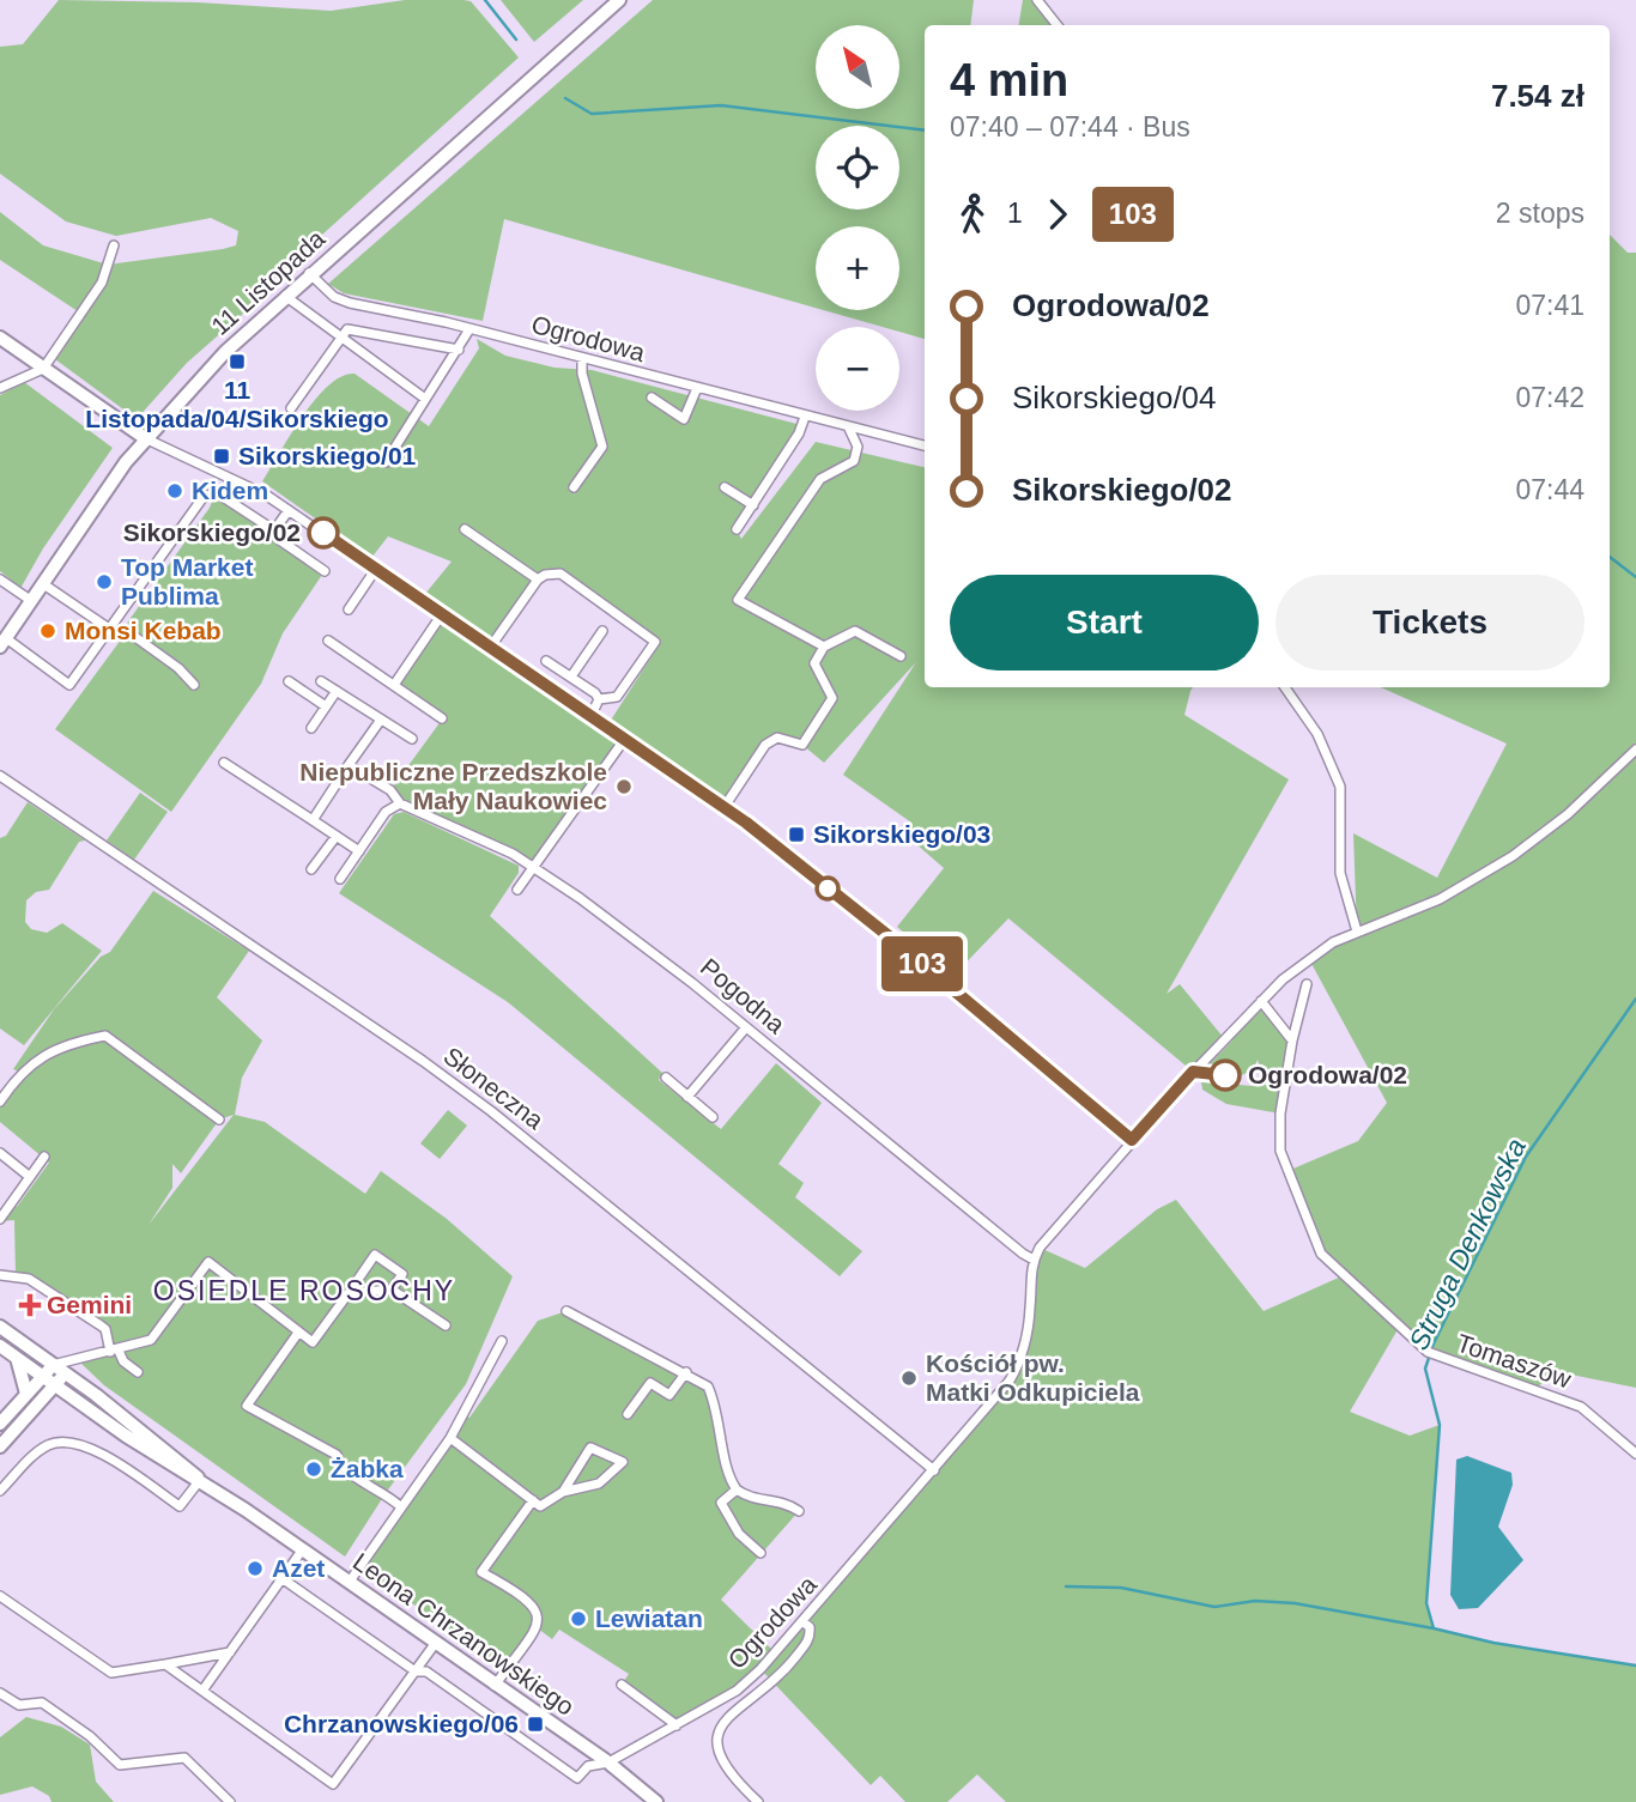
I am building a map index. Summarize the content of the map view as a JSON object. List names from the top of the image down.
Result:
{
  "streets": {
    "street": [
      "11 Listopada",
      "Ogrodowa",
      "Pogodna",
      "Słoneczna",
      "Tomaszów",
      "Leona Chrzanowskiego"
    ]
  },
  "crossings": [
    ["11 Listopada", "Ogrodowa"],
    ["Ogrodowa", "Pogodna"],
    ["Ogrodowa", "Słoneczna"],
    ["Ogrodowa", "Leona Chrzanowskiego"]
  ],
  "districts": ["OSIEDLE ROSOCHY"],
  "water": ["Struga Denkowska"],
  "places": {
    "transit": [
      "11 Listopada/04/Sikorskiego",
      "Sikorskiego/01",
      "Sikorskiego/03",
      "Chrzanowskiego/06"
    ],
    "other": [
      "Kidem",
      "Sikorskiego/02",
      "Top Market Publima",
      "Monsi Kebab",
      "Niepubliczne Przedszkole Mały Naukowiec",
      "Ogrodowa/02",
      "Kościół pw. Matki Odkupiciela",
      "Żabka",
      "Azet",
      "Lewiatan"
    ],
    "health": ["Gemini"]
  },
  "lines": ["bus line 103"],
  "north": "top left",
  "page": {
    "on_map": "103",
    "map_buttons": ["+", "−"],
    "heading": ["4 min", "07:40 – 07:44 · Bus", "7.54 zł"],
    "legs": ["1", "103", "2 stops"],
    "list": [
      {
        "name": "Ogrodowa/02",
        "value": "07:41"
      },
      {
        "name": "Sikorskiego/04",
        "value": "07:42"
      },
      {
        "name": "Sikorskiego/02",
        "value": "07:44"
      }
    ],
    "buttons": ["Start", "Tickets"]
  }
}
